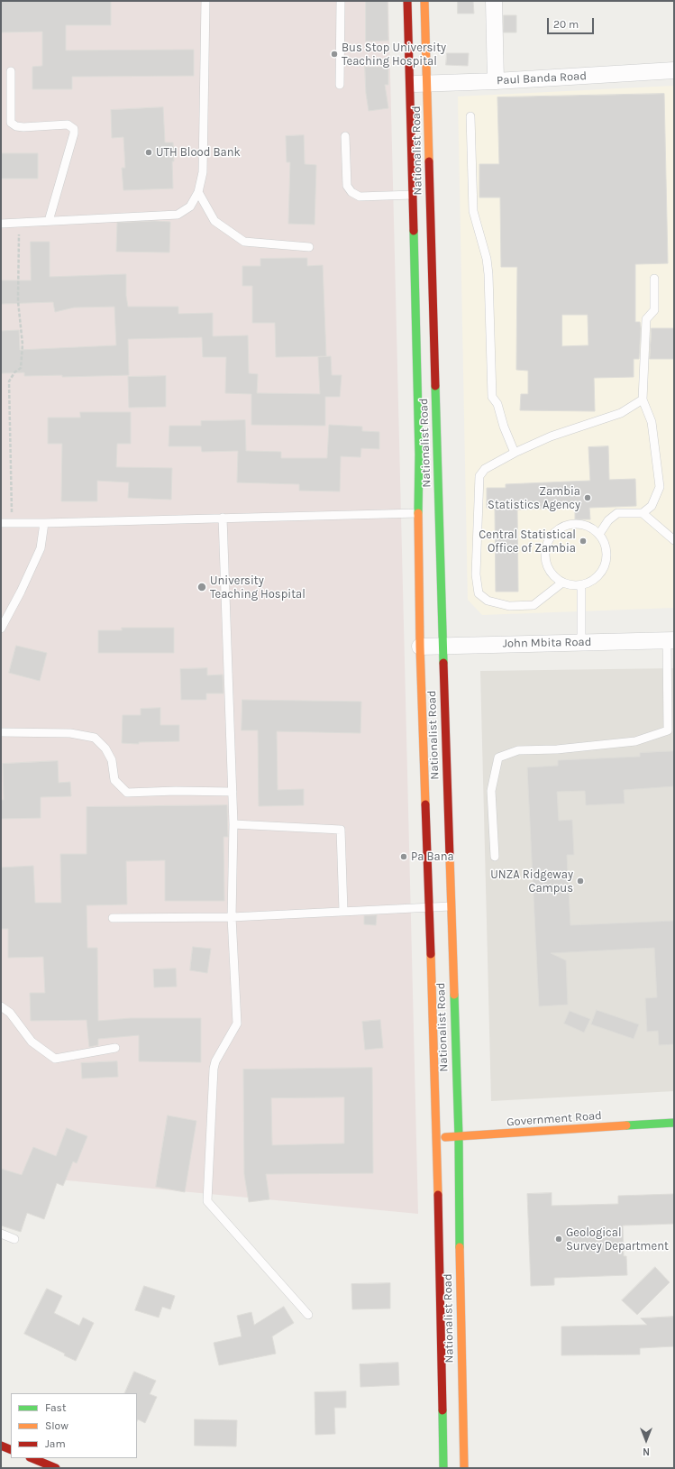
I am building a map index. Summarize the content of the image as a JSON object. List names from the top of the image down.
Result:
{
  "streets": {
    "main road": ["Nationalist Road", "Government Road"],
    "street": ["Paul Banda Road", "John Mbita Road"]
  },
  "crossings": [
    ["Paul Banda Road", "Nationalist Road"],
    ["Nationalist Road", "John Mbita Road"],
    ["Nationalist Road", "Government Road"]
  ],
  "places": [
    "Bus Stop University Teaching Hospital",
    "UTH Blood Bank",
    "Zambia Statistics Agency",
    "Central Statistical Office of Zambia",
    "University Teaching Hospital",
    "Pa Bana",
    "UNZA Ridgeway Campus",
    "Geological Survey Department"
  ],
  "legend": ["Fast", "Slow", "Jam"],
  "scale_bar": "20 m",
  "north": "bottom"
}
